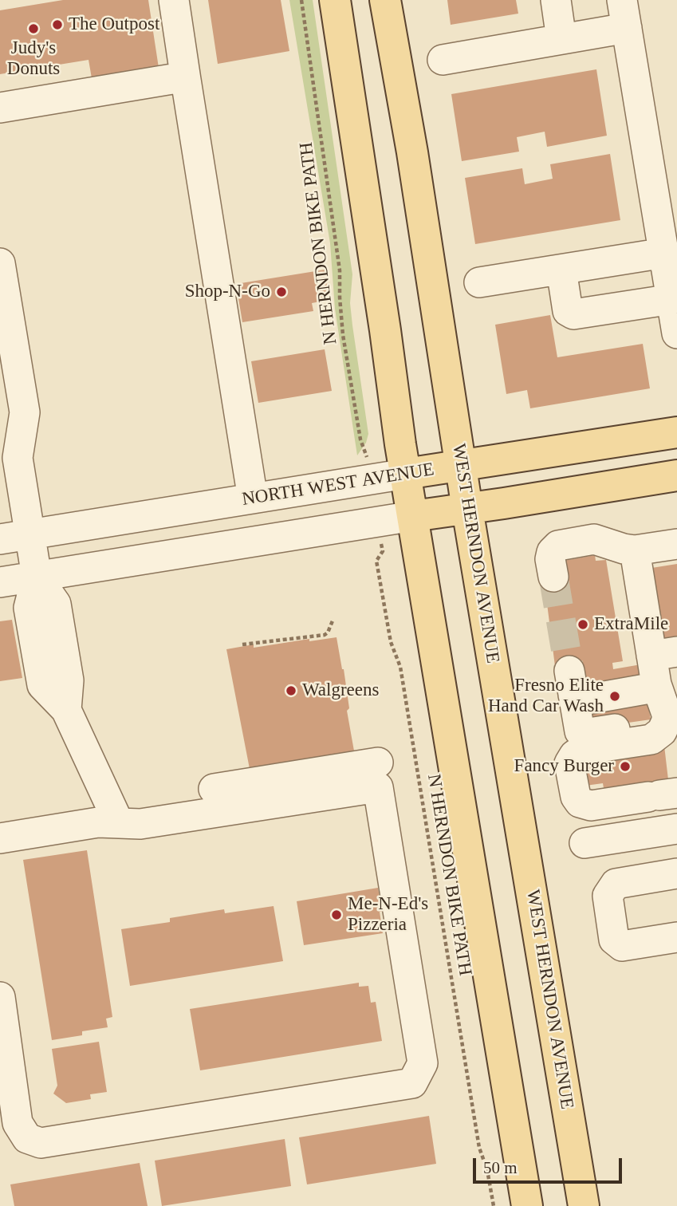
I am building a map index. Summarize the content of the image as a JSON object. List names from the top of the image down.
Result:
{
  "streets": {
    "main road": ["NORTH WEST AVENUE", "WEST HERNDON AVENUE"],
    "path": ["N HERNDON BIKE PATH"]
  },
  "crossings": [
    ["NORTH WEST AVENUE", "WEST HERNDON AVENUE"]
  ],
  "places": [
    "The Outpost",
    "Judy's Donuts",
    "Shop-N-Go",
    "ExtraMile",
    "Walgreens",
    "Fresno Elite Hand Car Wash",
    "Fancy Burger",
    "Me-N-Ed's Pizzeria"
  ],
  "scale_bar": "50 m"
}
